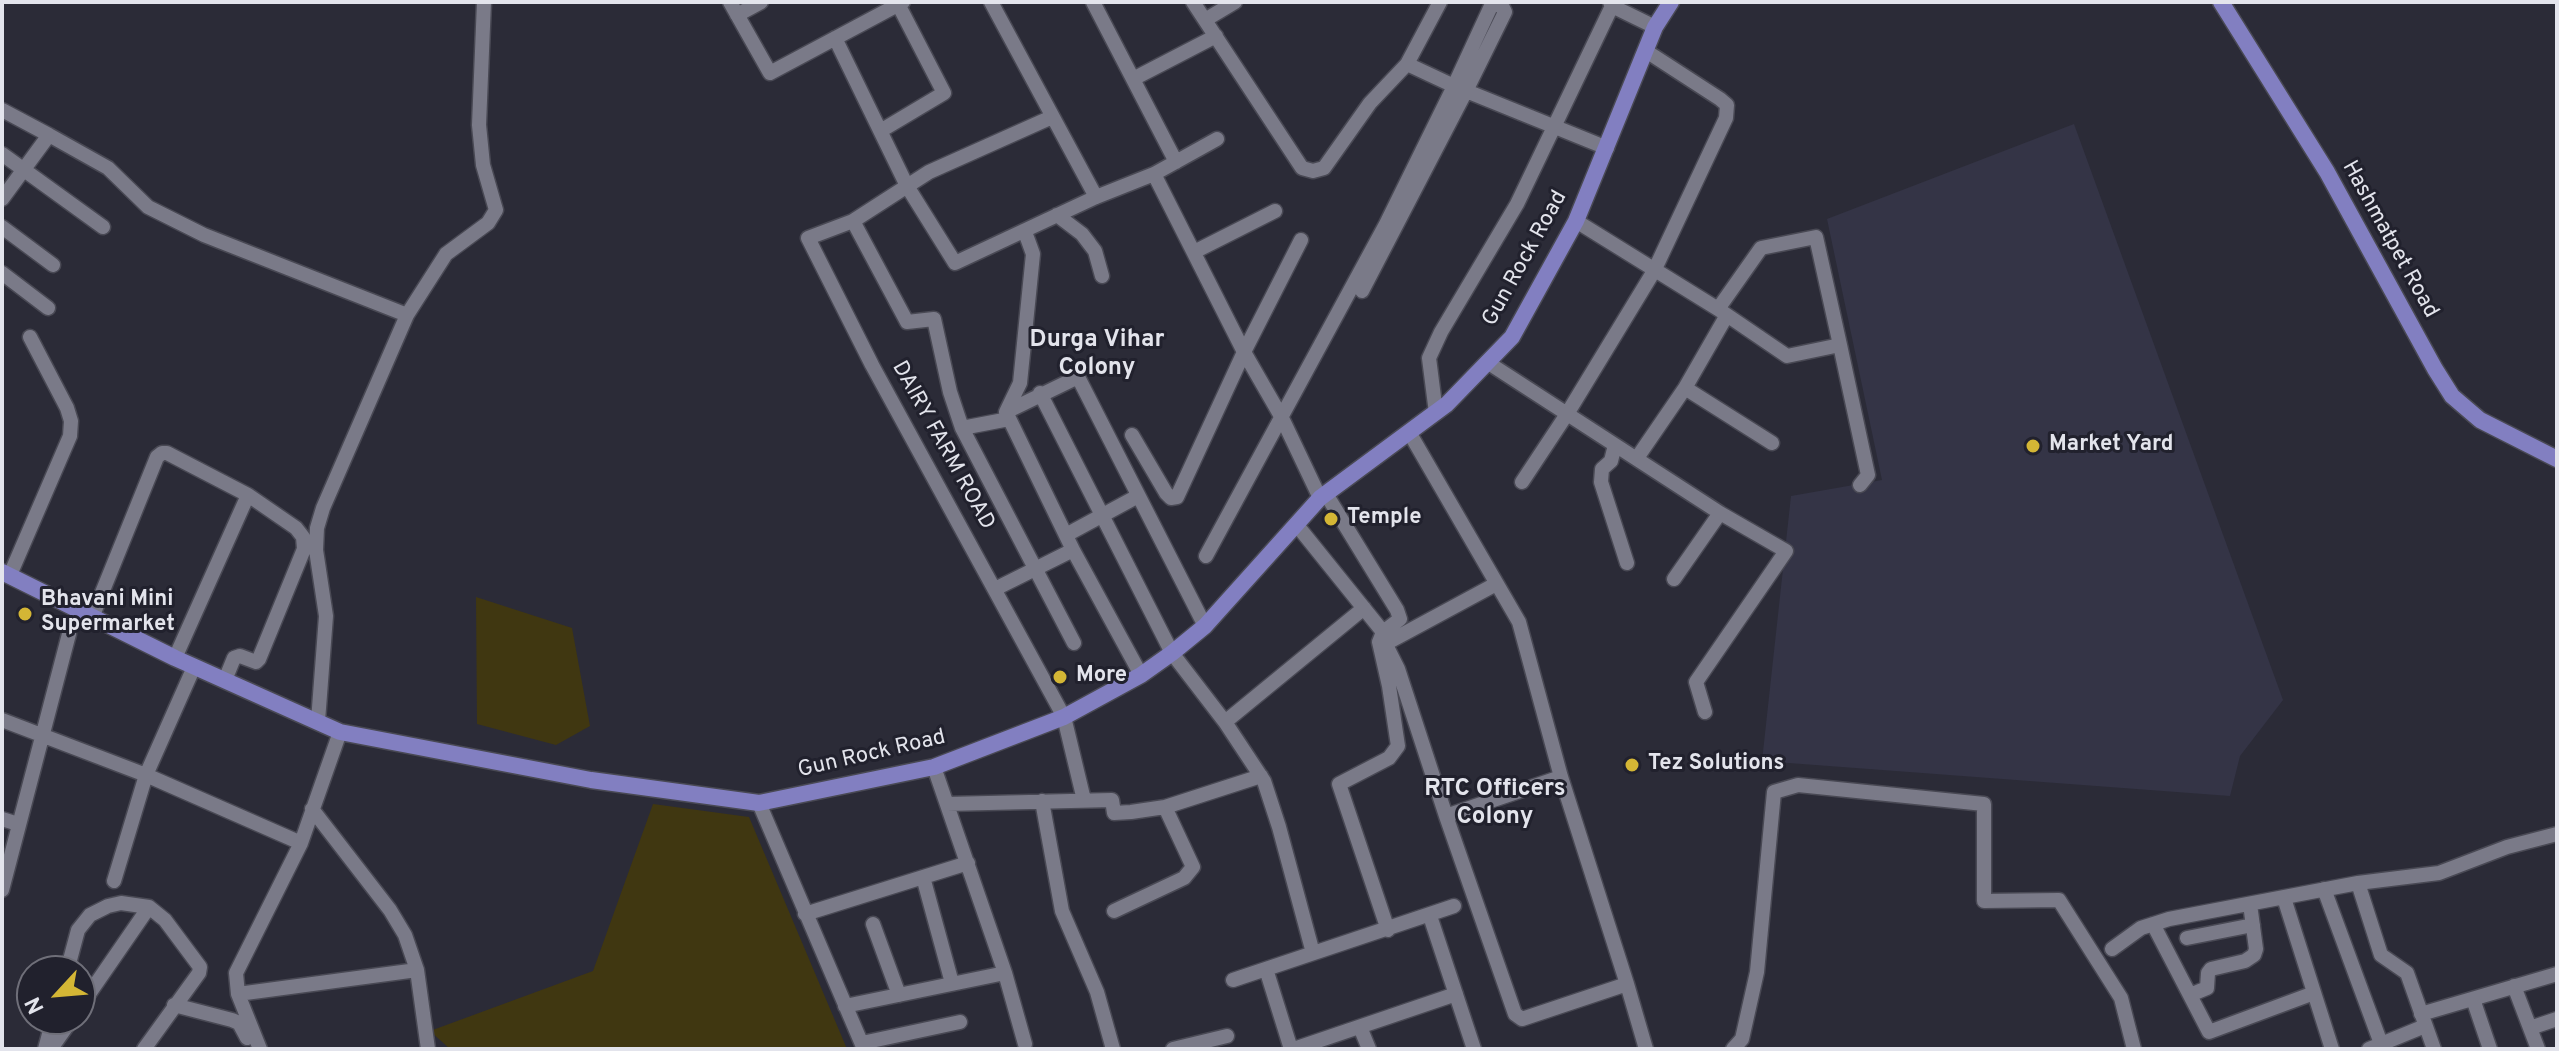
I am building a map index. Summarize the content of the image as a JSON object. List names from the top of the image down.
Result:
{
  "streets": {
    "main road": ["Hashmatpet Road", "Gun Rock Road"],
    "street": ["DAIRY FARM ROAD"]
  },
  "crossings": [
    ["Gun Rock Road", "DAIRY FARM ROAD"]
  ],
  "districts": ["Durga Vihar Colony", "RTC Officers Colony"],
  "places": [
    "Market Yard",
    "Temple",
    "Bhavani Mini Supermarket",
    "More",
    "Tez Solutions"
  ],
  "north": "bottom left"
}
